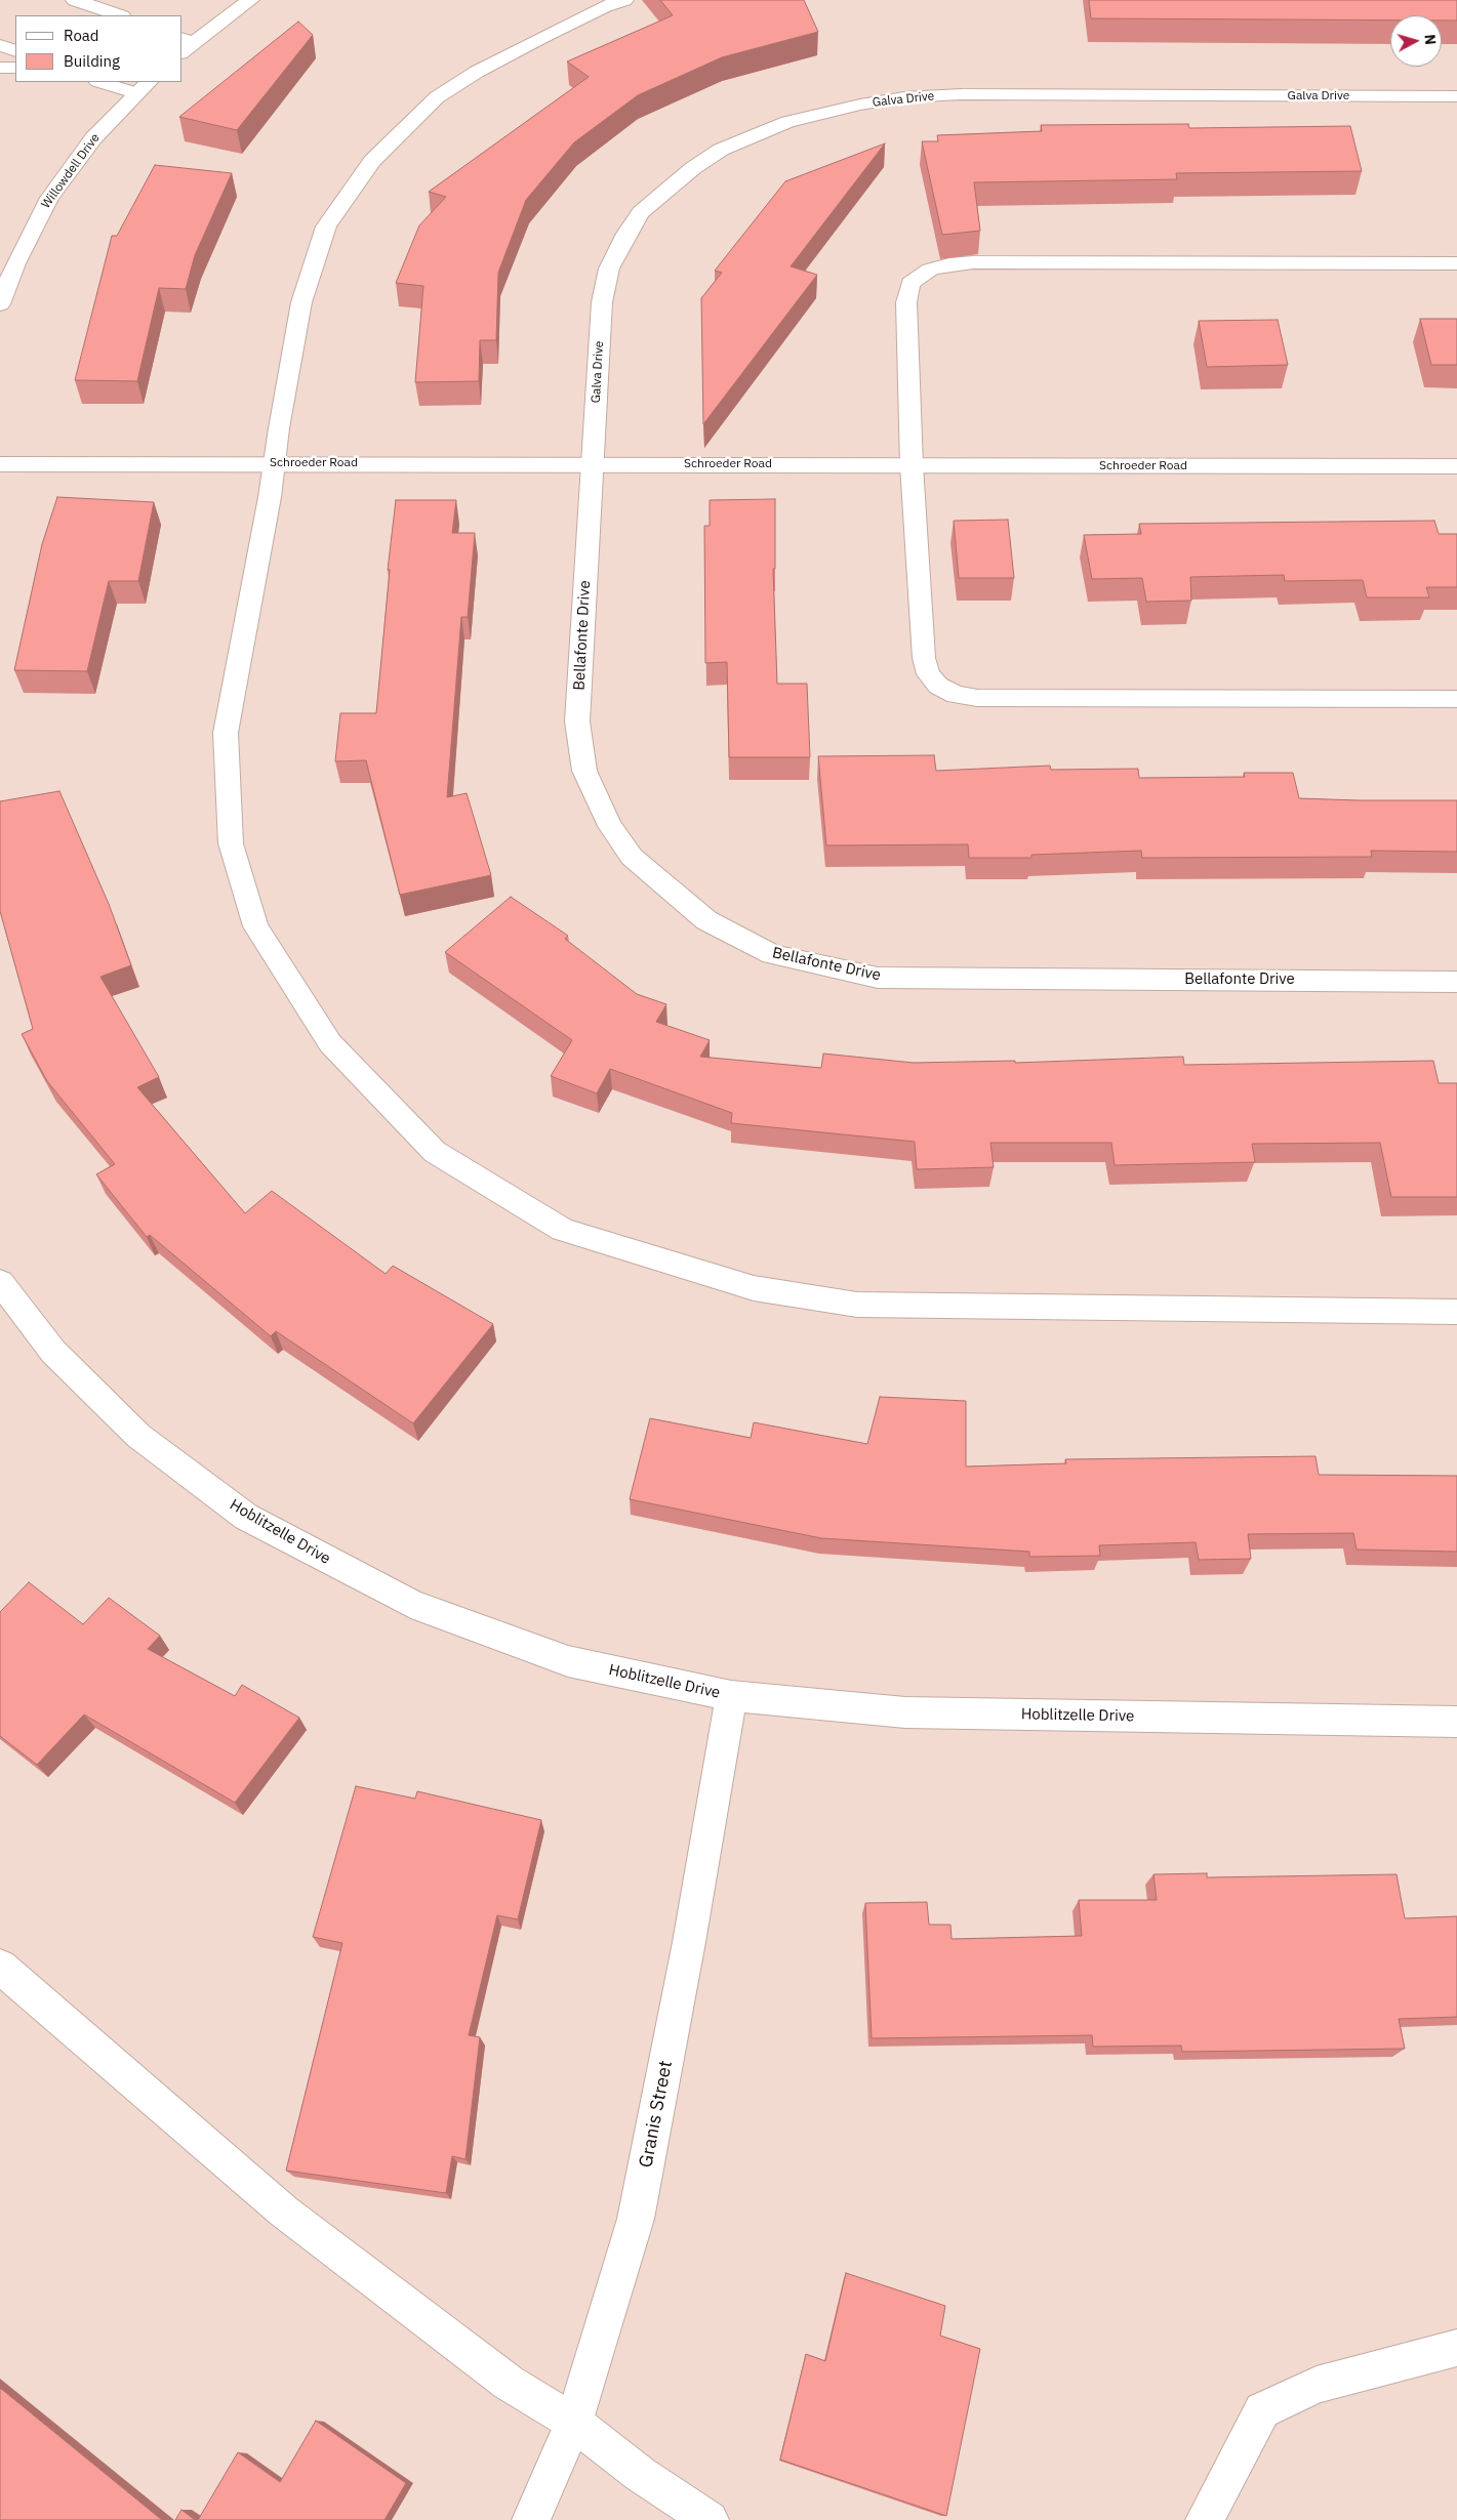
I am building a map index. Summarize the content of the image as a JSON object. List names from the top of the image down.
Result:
{
  "streets": {
    "street": [
      "Galva Drive",
      "Willowdell Drive",
      "Schroeder Road",
      "Bellafonte Drive",
      "Hoblitzelle Drive",
      "Granis Street"
    ]
  },
  "crossings": [
    ["Galva Drive", "Schroeder Road"],
    ["Galva Drive", "Bellafonte Drive"],
    ["Schroeder Road", "Bellafonte Drive"],
    ["Hoblitzelle Drive", "Granis Street"]
  ],
  "legend": ["Road", "Building"],
  "north": "right"
}
